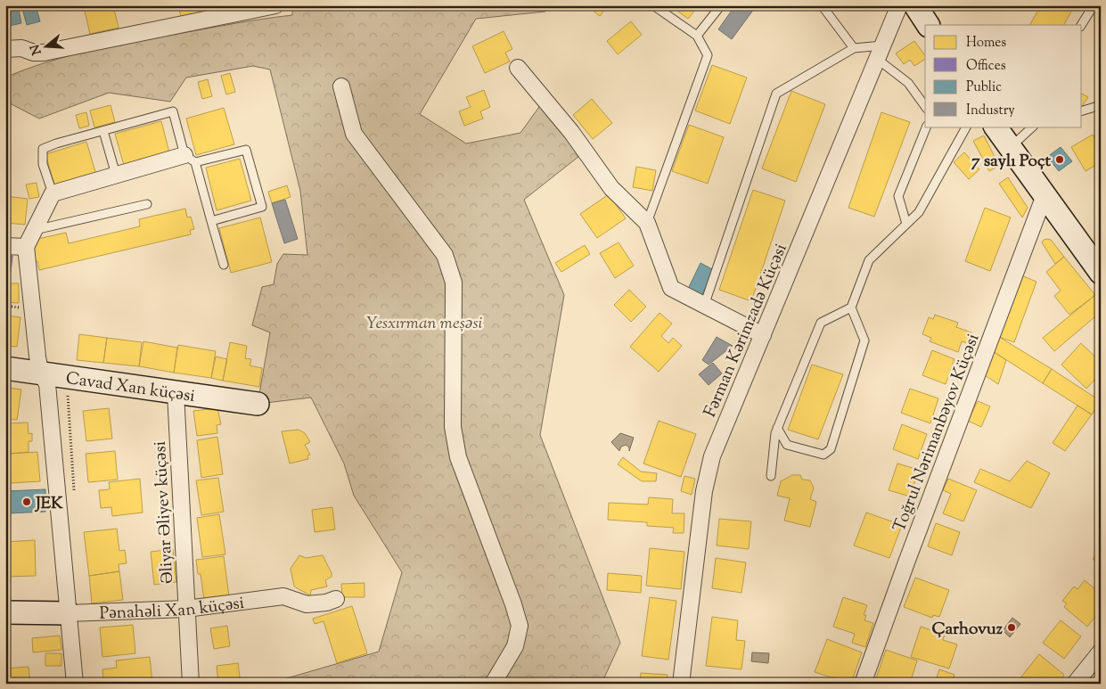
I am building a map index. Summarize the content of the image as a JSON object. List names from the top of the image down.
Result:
{
  "streets": {
    "street": [
      "Fərman Kərimzadə Küçəsi",
      "Cavad Xan küçəsi",
      "Toğrul Nərimanbəyov Küçəsi",
      "Əliyar Əliyev küçəsi",
      "Pənahəli Xan küçəsi"
    ]
  },
  "crossings": [
    ["Cavad Xan küçəsi", "Əliyar Əliyev küçəsi"],
    ["Əliyar Əliyev küçəsi", "Pənahəli Xan küçəsi"]
  ],
  "parks": ["Yesxırman meşəsi"],
  "places": ["7 saylı Poçt", "JEK", "Çarhovuz"],
  "legend": [
    "Homes",
    "Offices",
    "Public",
    "Industry"
  ],
  "north": "left"
}
